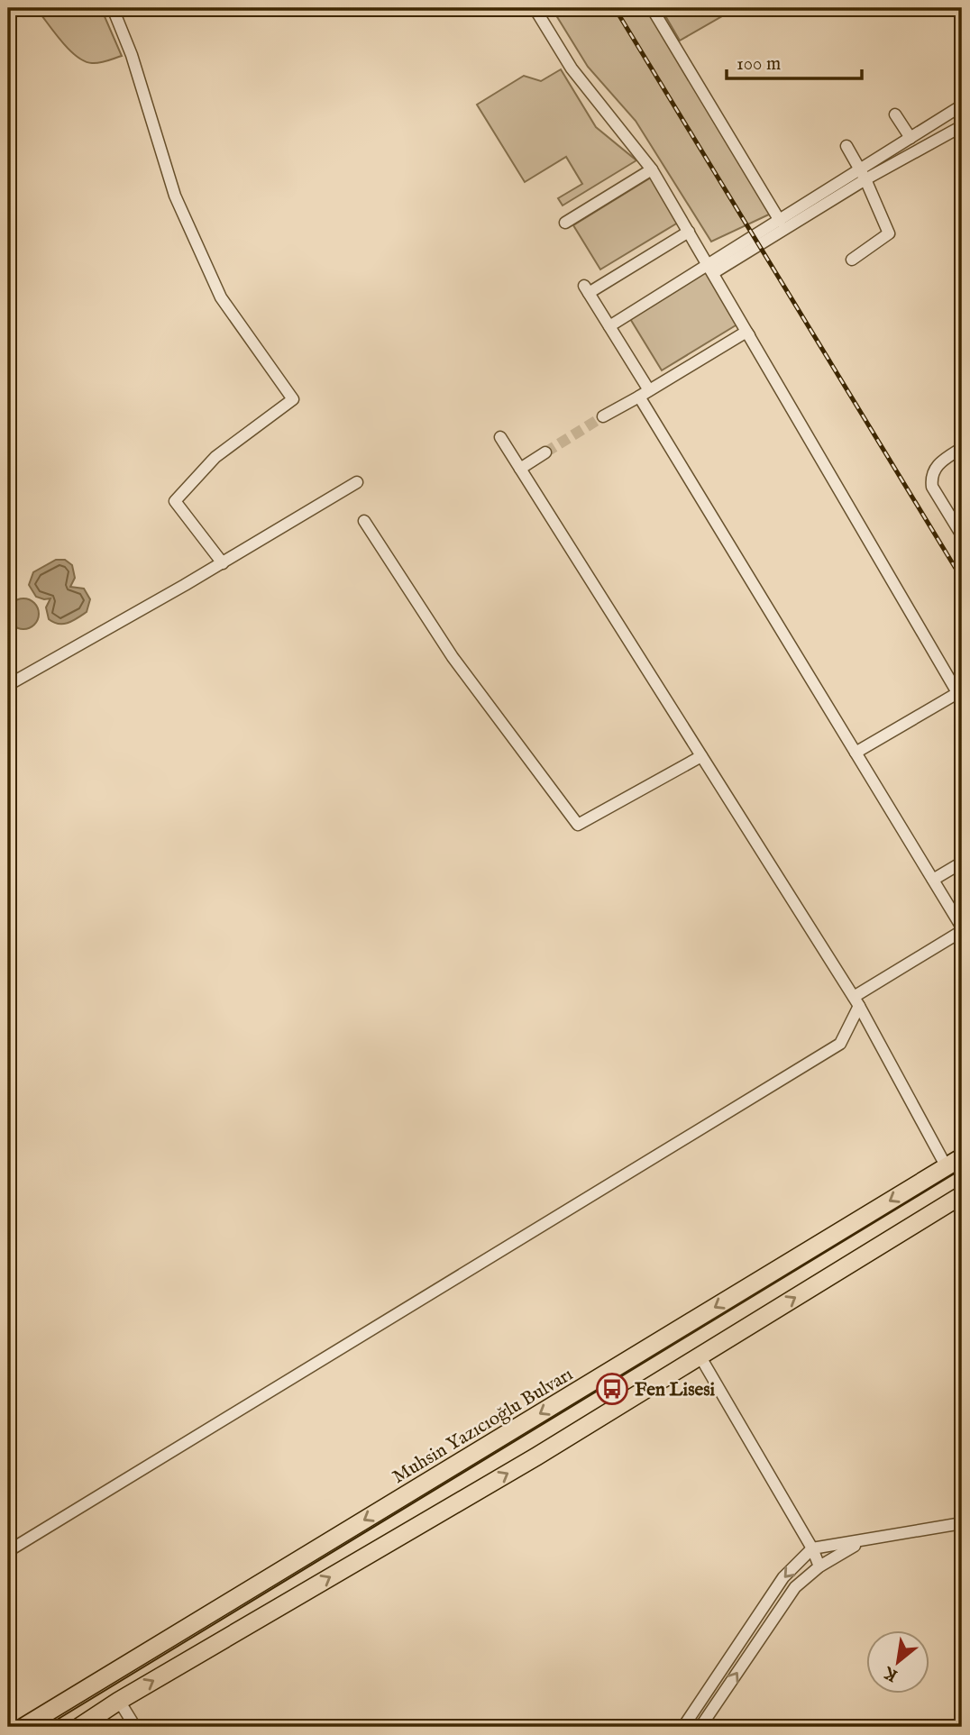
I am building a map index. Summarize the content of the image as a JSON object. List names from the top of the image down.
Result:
{
  "streets": {
    "highway": ["Muhsin Yazıcıoğlu Bulvarı"]
  },
  "places": {
    "bus stop": ["Fen Lisesi"]
  },
  "scale_bar": "100 m",
  "north": "bottom left"
}
